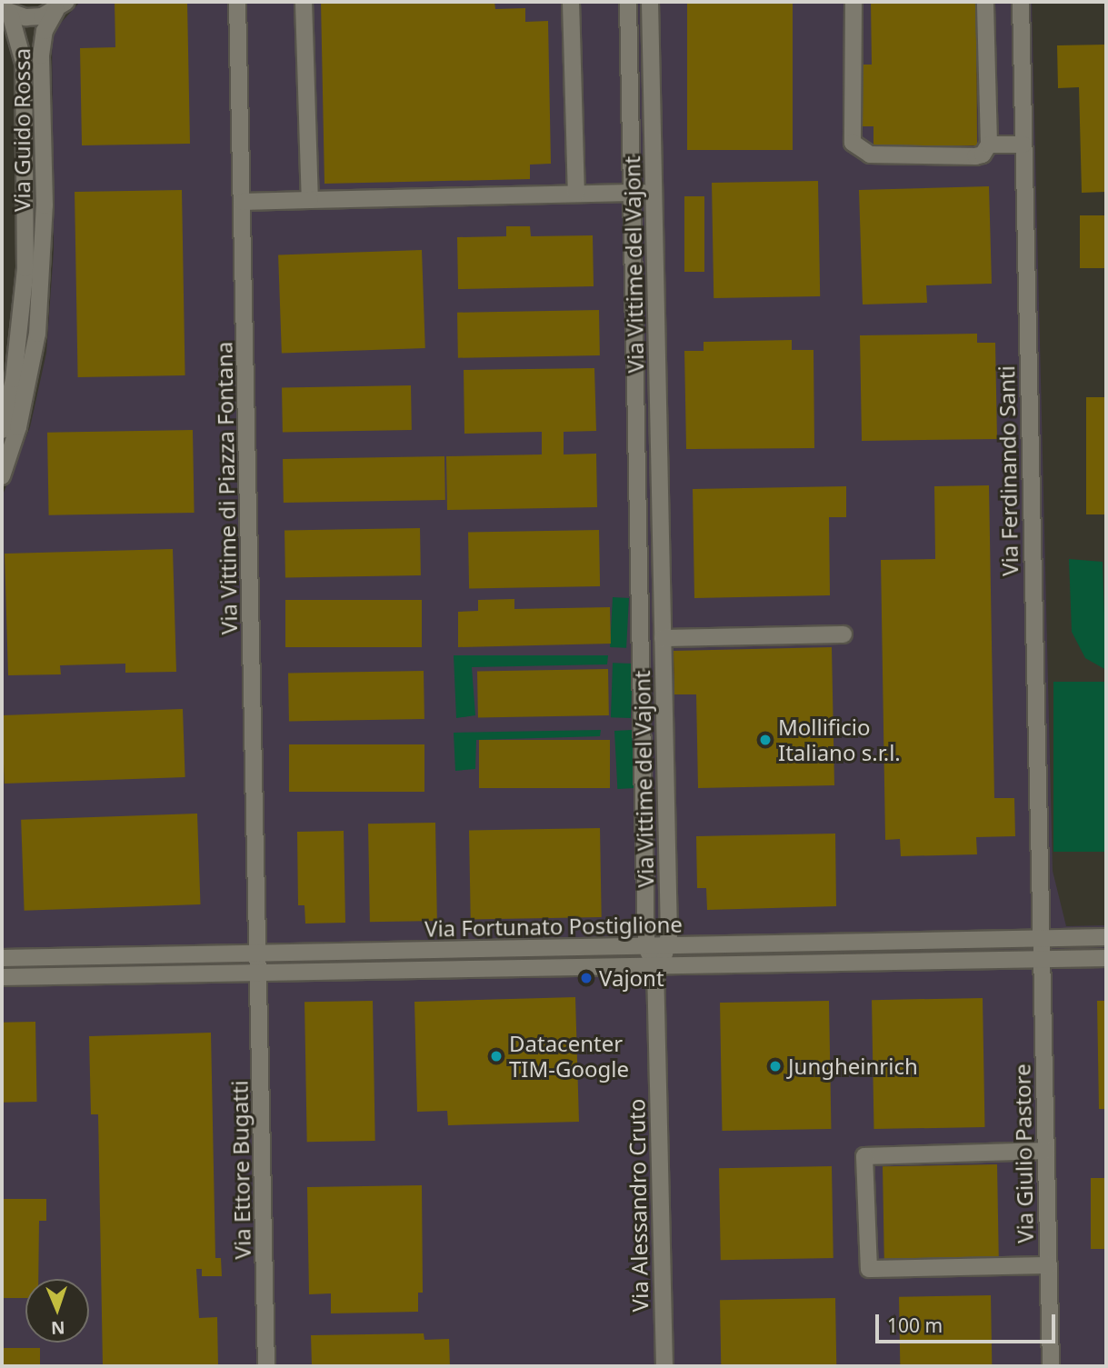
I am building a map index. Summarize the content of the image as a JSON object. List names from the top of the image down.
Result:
{
  "streets": {
    "street": [
      "Via Guido Rossa",
      "Via Vittime del Vajont",
      "Via Ferdinando Santi",
      "Via Vittime di Piazza Fontana",
      "Via Fortunato Postiglione",
      "Via Giulio Pastore",
      "Via Ettore Bugatti",
      "Via Alessandro Cruto"
    ]
  },
  "crossings": [
    ["Via Vittime del Vajont", "Via Fortunato Postiglione"],
    ["Via Vittime del Vajont", "Via Alessandro Cruto"],
    ["Via Ferdinando Santi", "Via Fortunato Postiglione"],
    ["Via Ferdinando Santi", "Via Giulio Pastore"],
    ["Via Vittime di Piazza Fontana", "Via Fortunato Postiglione"],
    ["Via Vittime di Piazza Fontana", "Via Ettore Bugatti"],
    ["Via Fortunato Postiglione", "Via Giulio Pastore"],
    ["Via Fortunato Postiglione", "Via Ettore Bugatti"],
    ["Via Fortunato Postiglione", "Via Alessandro Cruto"]
  ],
  "places": [
    "Mollificio Italiano s.r.l.",
    "Vajont",
    "Datacenter TIM-Google",
    "Jungheinrich"
  ],
  "scale_bar": "100 m",
  "north": "bottom"
}
